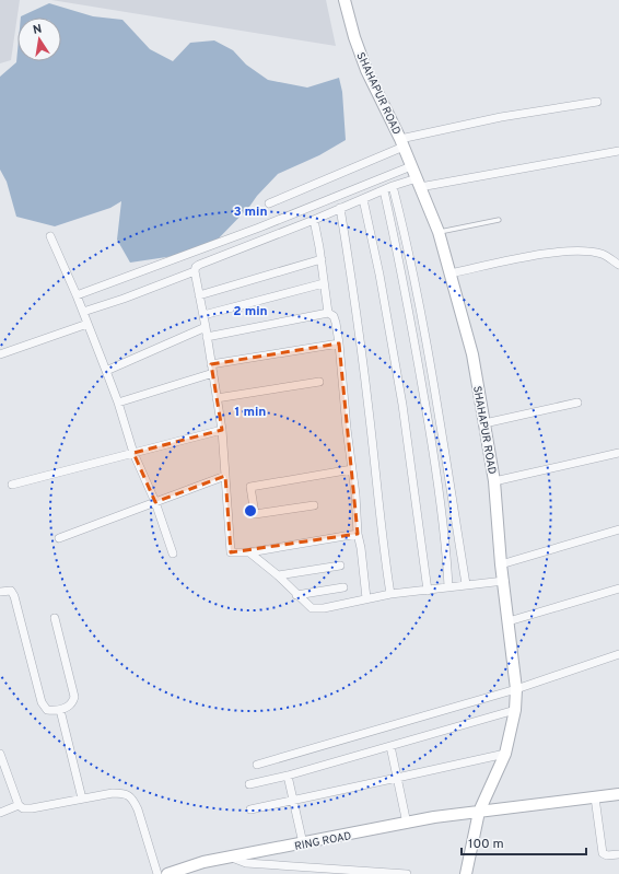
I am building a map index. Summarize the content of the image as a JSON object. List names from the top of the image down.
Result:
{
  "streets": {
    "main road": ["SHAHAPUR ROAD", "RING ROAD"]
  },
  "crossings": [
    ["SHAHAPUR ROAD", "RING ROAD"]
  ],
  "scale_bar": "100 m",
  "north": "top",
  "rings": ["3 min", "2 min", "1 min"]
}
